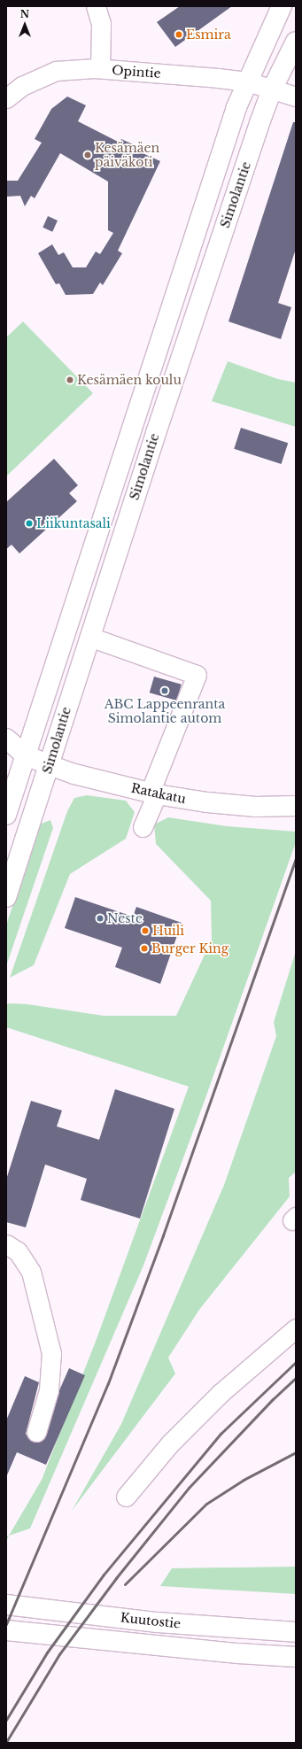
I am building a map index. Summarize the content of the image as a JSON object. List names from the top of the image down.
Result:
{
  "streets": {
    "main road": ["Simolantie", "Ratakatu", "Kuutostie"],
    "street": ["Opintie"]
  },
  "crossings": [
    ["Opintie", "Simolantie"],
    ["Simolantie", "Ratakatu"]
  ],
  "places": [
    "Esmira",
    "Kesämäen päiväkoti",
    "Kesämäen koulu",
    "Liikuntasali",
    "ABC Lappeenranta Simolantie autom",
    "Neste",
    "Huili",
    "Burger King"
  ],
  "north": "top"
}
